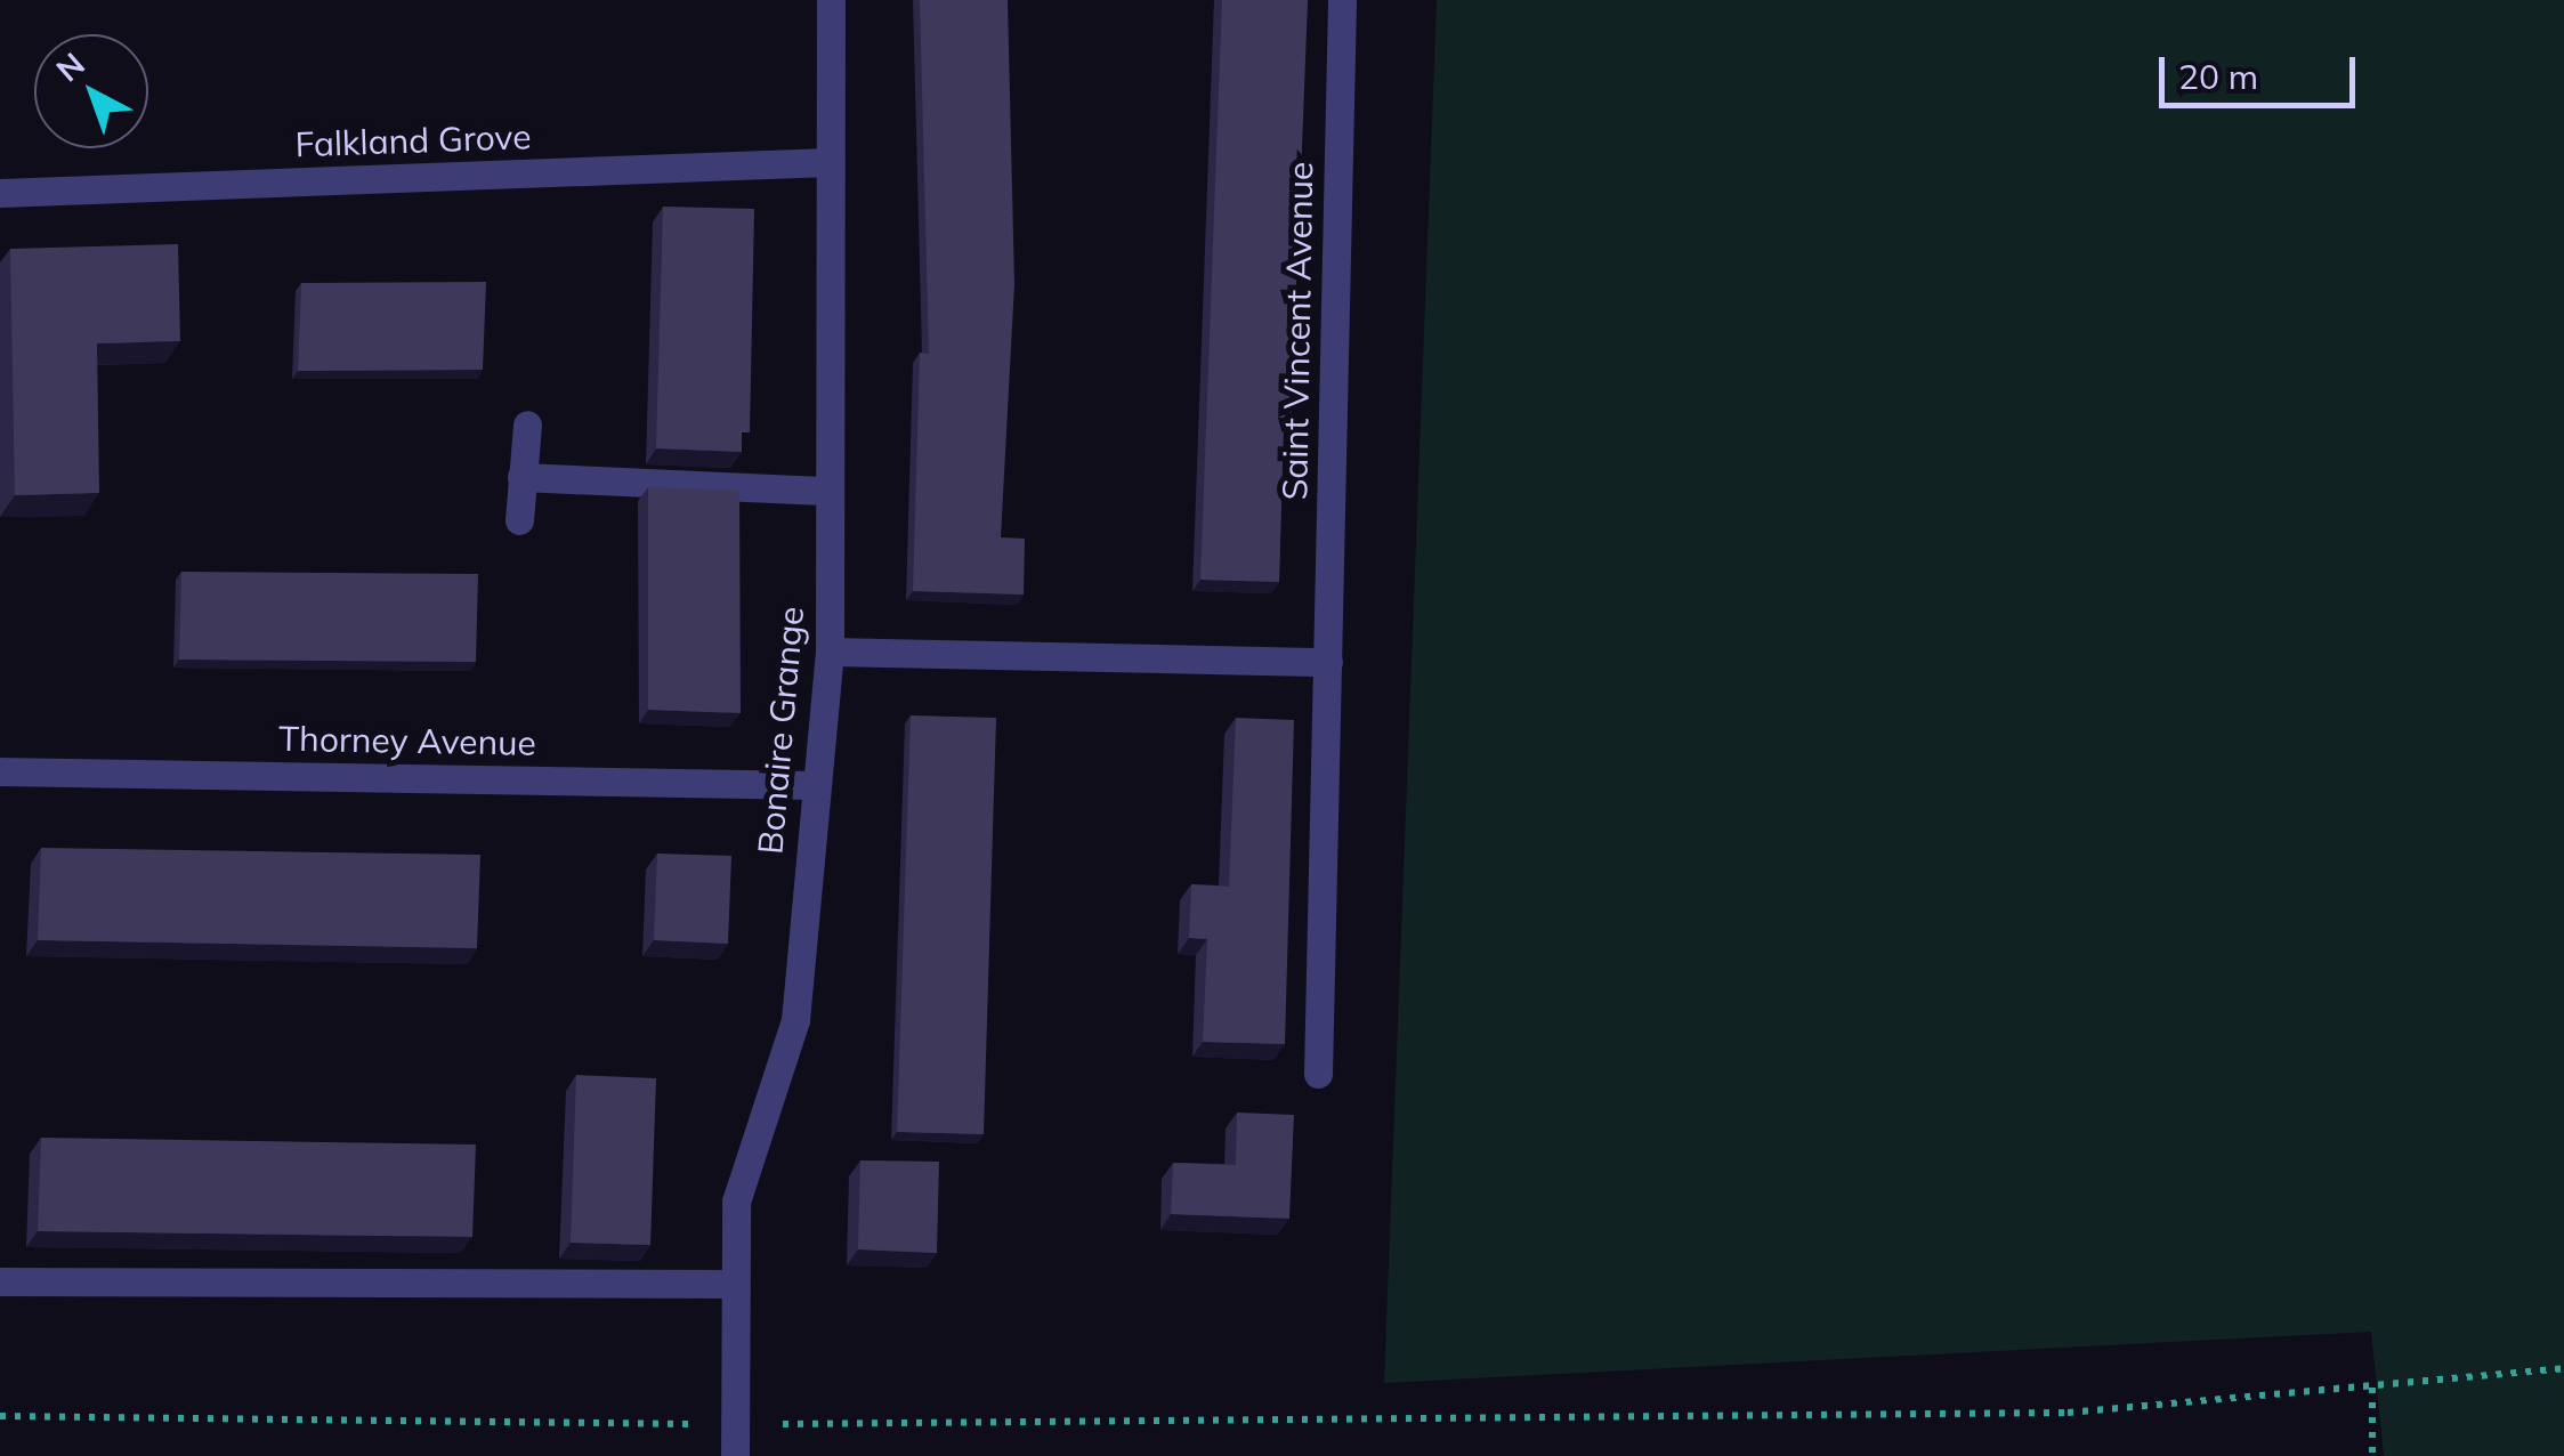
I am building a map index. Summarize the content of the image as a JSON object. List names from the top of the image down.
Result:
{
  "streets": {
    "street": [
      "Falkland Grove",
      "Saint Vincent Avenue",
      "Bonaire Grange",
      "Thorney Avenue"
    ]
  },
  "crossings": [
    ["Falkland Grove", "Bonaire Grange"],
    ["Bonaire Grange", "Thorney Avenue"]
  ],
  "scale_bar": "20 m",
  "north": "top left"
}
